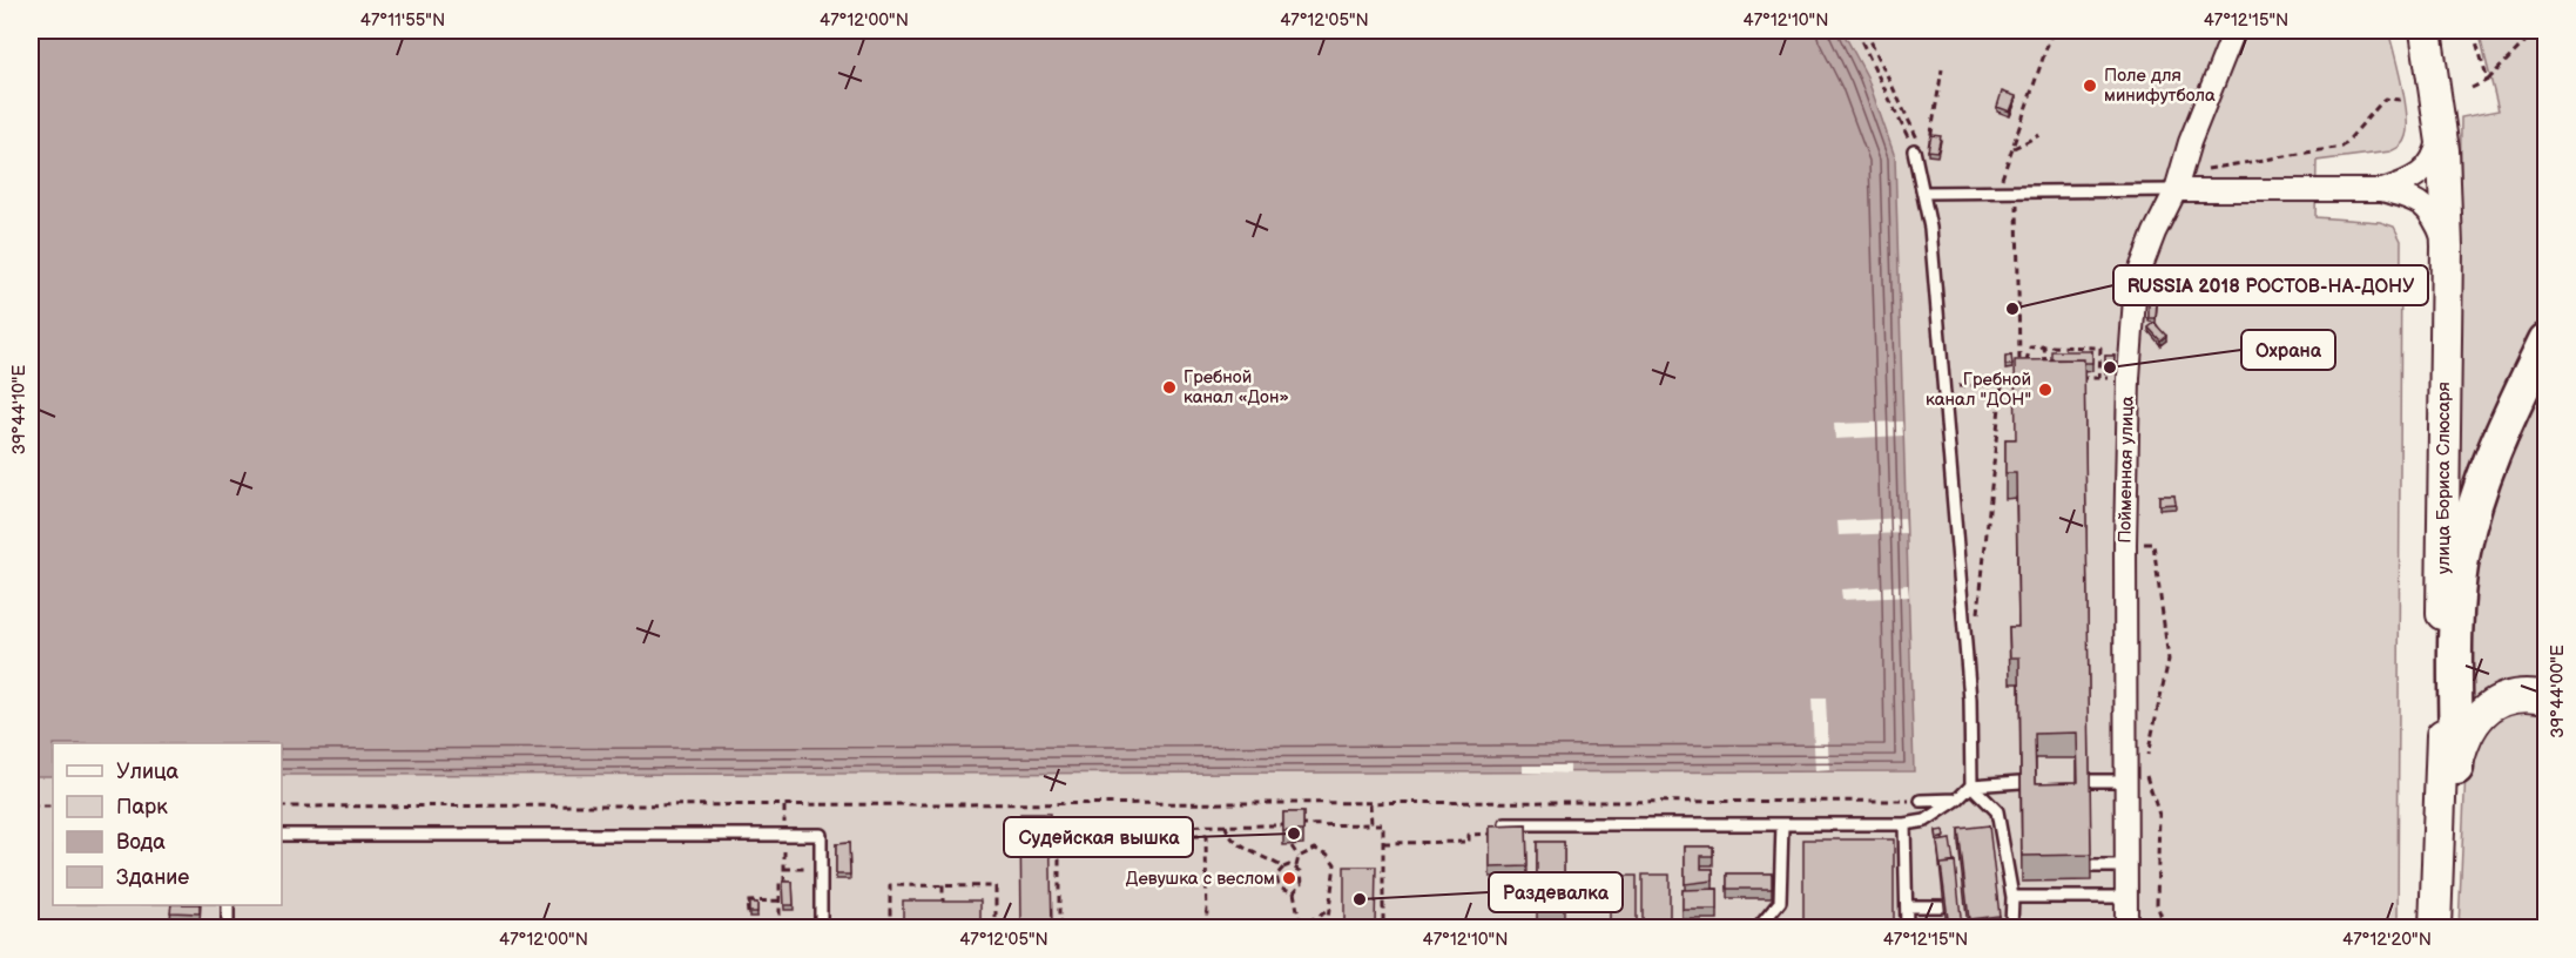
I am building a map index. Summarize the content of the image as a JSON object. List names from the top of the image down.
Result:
{
  "streets": {
    "main road": ["улица Бориса Слюсаря"],
    "street": ["Пойменная улица"]
  },
  "places": [
    "Поле для минифутбола",
    "RUSSIA 2018 РОСТОВ-НА-ДОНУ",
    "Охрана",
    "Гребной канал «Дон»",
    "Гребной канал \"ДОН\"",
    "Судейская вышка",
    "Девушка с веслом",
    "Раздевалка"
  ],
  "legend": [
    "Улица",
    "Парк",
    "Вода",
    "Здание"
  ],
  "coordinates": [
    "47°11'55\"N",
    "47°12'00\"N",
    "47°12'05\"N",
    "47°12'10\"N",
    "47°12'15\"N",
    "39°44'10\"E",
    "39°44'00\"E",
    "47°12'20\"N"
  ]
}
